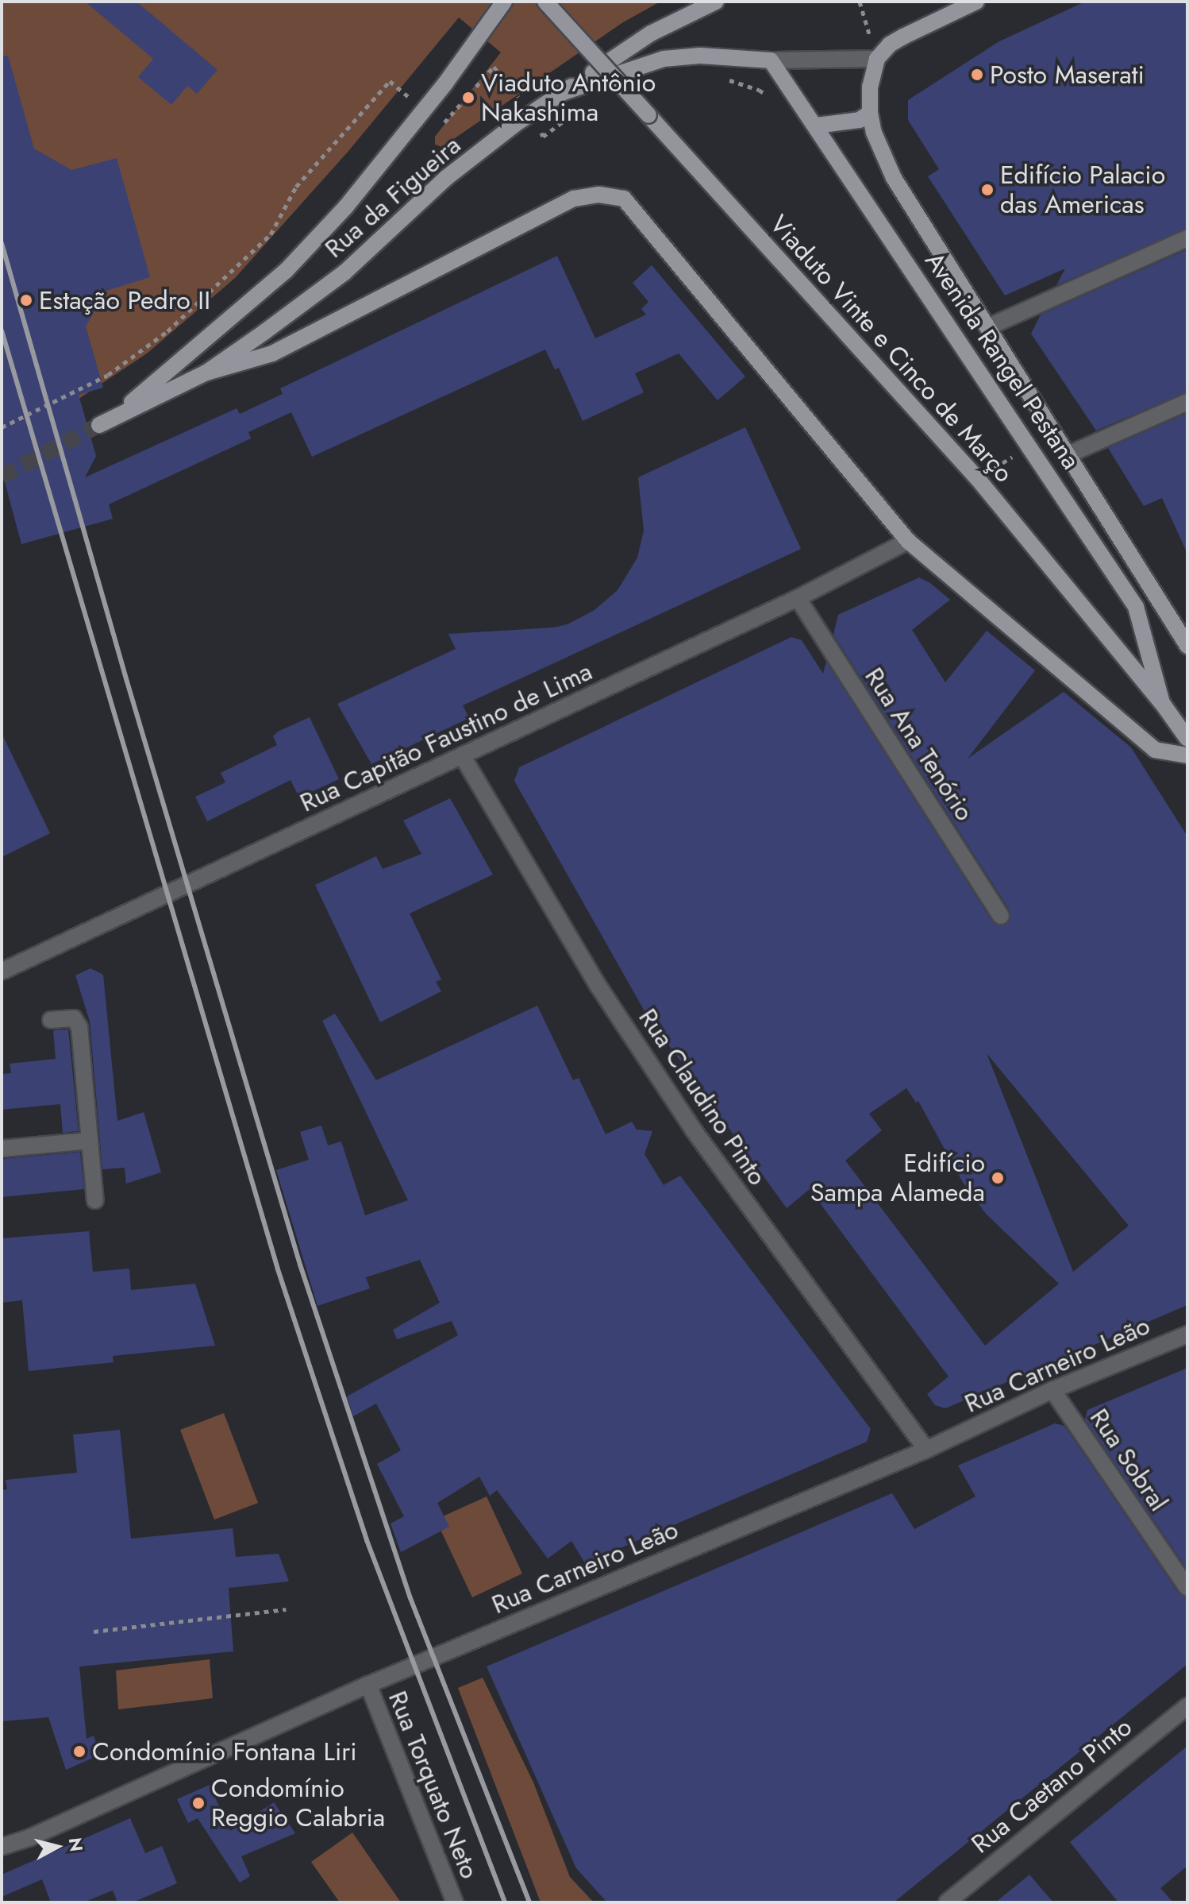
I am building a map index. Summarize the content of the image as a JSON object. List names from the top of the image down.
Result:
{
  "streets": {
    "main road": ["Rua da Figueira", "Viaduto Vinte e Cinco de Março", "Avenida Rangel Pestana"],
    "street": [
      "Rua Capitão Faustino de Lima",
      "Rua Ana Tenório",
      "Rua Claudino Pinto",
      "Rua Carneiro Leão",
      "Rua Sobral",
      "Rua Torquato Neto",
      "Rua Caetano Pinto"
    ]
  },
  "crossings": [
    ["Viaduto Vinte e Cinco de Março", "Avenida Rangel Pestana"],
    ["Rua Capitão Faustino de Lima", "Rua Ana Tenório"],
    ["Rua Capitão Faustino de Lima", "Rua Claudino Pinto"],
    ["Rua Claudino Pinto", "Rua Carneiro Leão"],
    ["Rua Carneiro Leão", "Rua Sobral"],
    ["Rua Carneiro Leão", "Rua Torquato Neto"]
  ],
  "places": [
    "Posto Maserati",
    "Viaduto Antônio Nakashima",
    "Edifício Palacio das Americas",
    "Estação Pedro II",
    "Edifício Sampa Alameda",
    "Condomínio Fontana Liri",
    "Condomínio Reggio Calabria"
  ],
  "north": "right"
}
